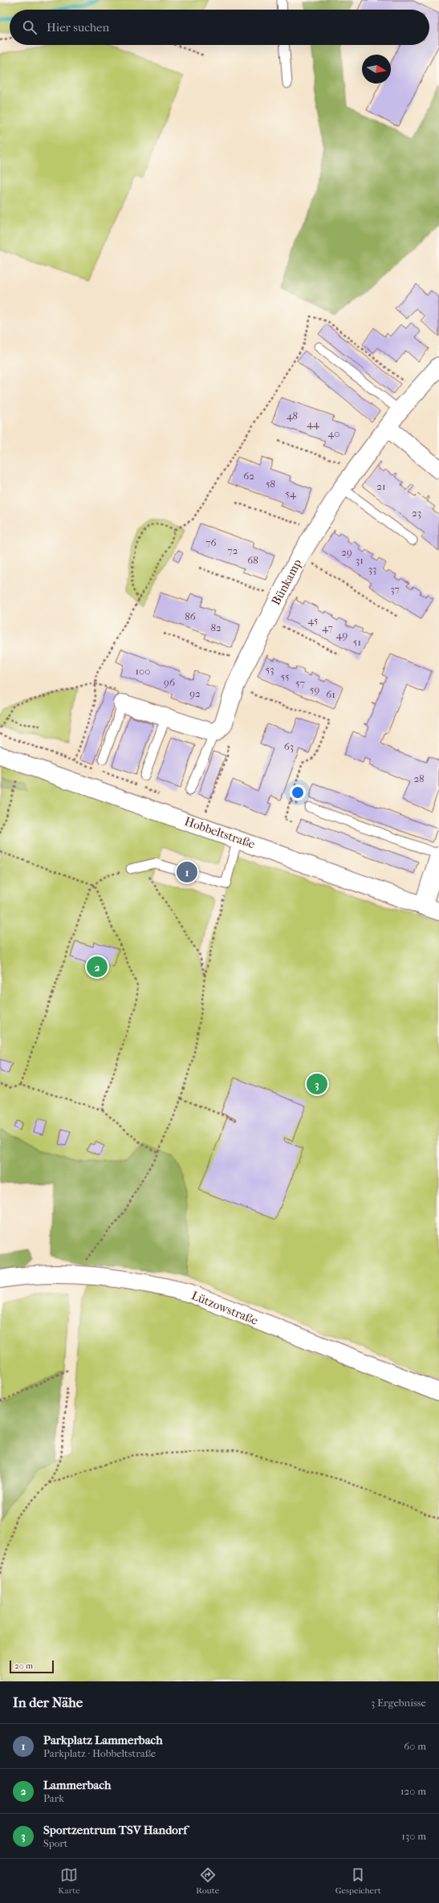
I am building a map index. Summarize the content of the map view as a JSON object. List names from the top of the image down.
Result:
{
  "streets": {
    "street": ["Bünkamp", "Hobbeltstraße", "Lützowstraße"]
  },
  "house_numbers": [
    "48",
    "44",
    "40",
    "62",
    "58",
    "21",
    "54",
    "23",
    "76",
    "72",
    "29",
    "68",
    "31",
    "33",
    "37",
    "86",
    "45",
    "82",
    "47",
    "49",
    "51",
    "53",
    "100",
    "55",
    "96",
    "57",
    "59",
    "92",
    "61",
    "63",
    "28"
  ],
  "scale_bar": "20 m",
  "north": "right",
  "page": {
    "search": "Hier suchen",
    "pins": ["1", "2", "3"],
    "scale": "20 m",
    "heading": ["In der Nähe", "3 Ergebnisse"],
    "list": [
      {
        "mark": "1",
        "name": "Parkplatz Lammerbach",
        "note": "Parkplatz · Hobbeltstraße",
        "value": "60 m"
      },
      {
        "mark": "2",
        "name": "Lammerbach",
        "note": "Park",
        "value": "120 m"
      },
      {
        "mark": "3",
        "name": "Sportzentrum TSV Handorf",
        "note": "Sport",
        "value": "130 m"
      }
    ],
    "nav": ["Karte", "Route", "Gespeichert"]
  }
}
